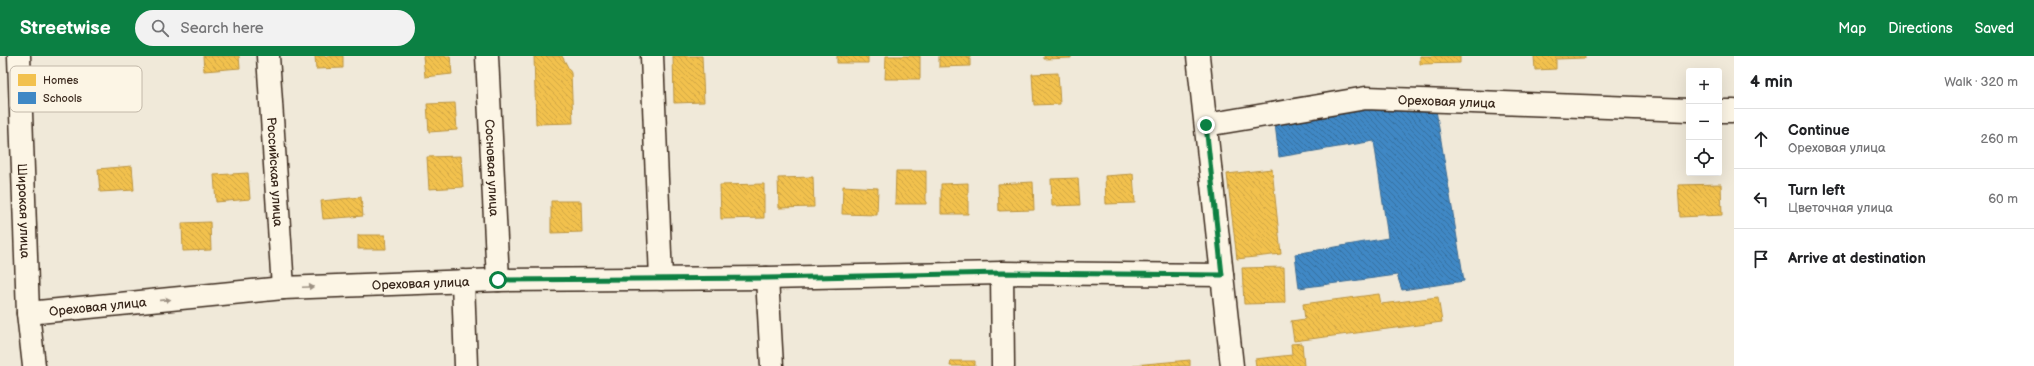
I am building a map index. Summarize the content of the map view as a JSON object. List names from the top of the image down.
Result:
{
  "streets": {
    "street": [
      "Ореховая улица",
      "Сосновая улица",
      "Российская улица",
      "Широкая улица"
    ]
  },
  "crossings": [
    ["Ореховая улица", "Сосновая улица"],
    ["Ореховая улица", "Российская улица"],
    ["Ореховая улица", "Широкая улица"]
  ],
  "legend": ["Homes", "Schools"],
  "page": {
    "header": "Streetwise",
    "search": "Search here",
    "nav": ["Map", "Directions", "Saved"],
    "heading": ["4 min", "Walk · 320 m"],
    "map_buttons": ["+", "−"],
    "list": [
      ["Continue", "Ореховая улица", "260 m"],
      ["Turn left", "Цветочная улица", "60 m"],
      "Arrive at destination"
    ]
  }
}
